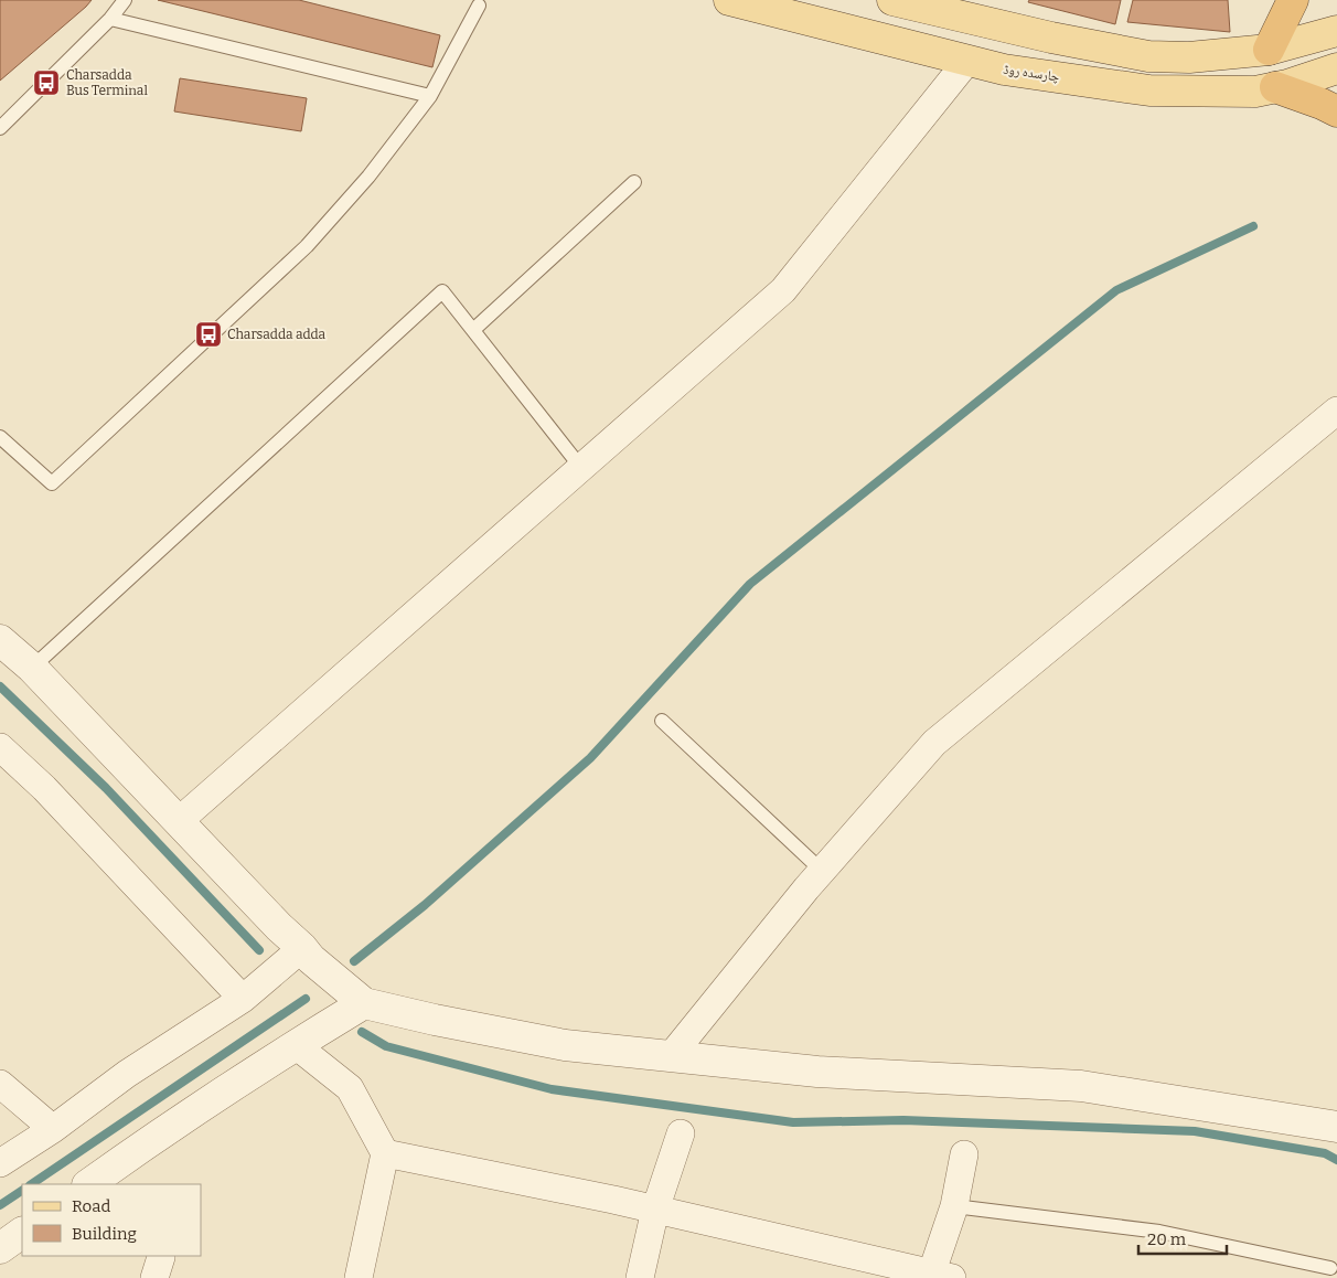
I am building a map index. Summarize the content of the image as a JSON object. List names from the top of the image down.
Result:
{
  "streets": {
    "main road": ["چارسدہ روڈ"]
  },
  "places": {
    "bus stop": ["Charsadda Bus Terminal", "Charsadda adda"]
  },
  "legend": ["Road", "Building"],
  "scale_bar": "20 m"
}
